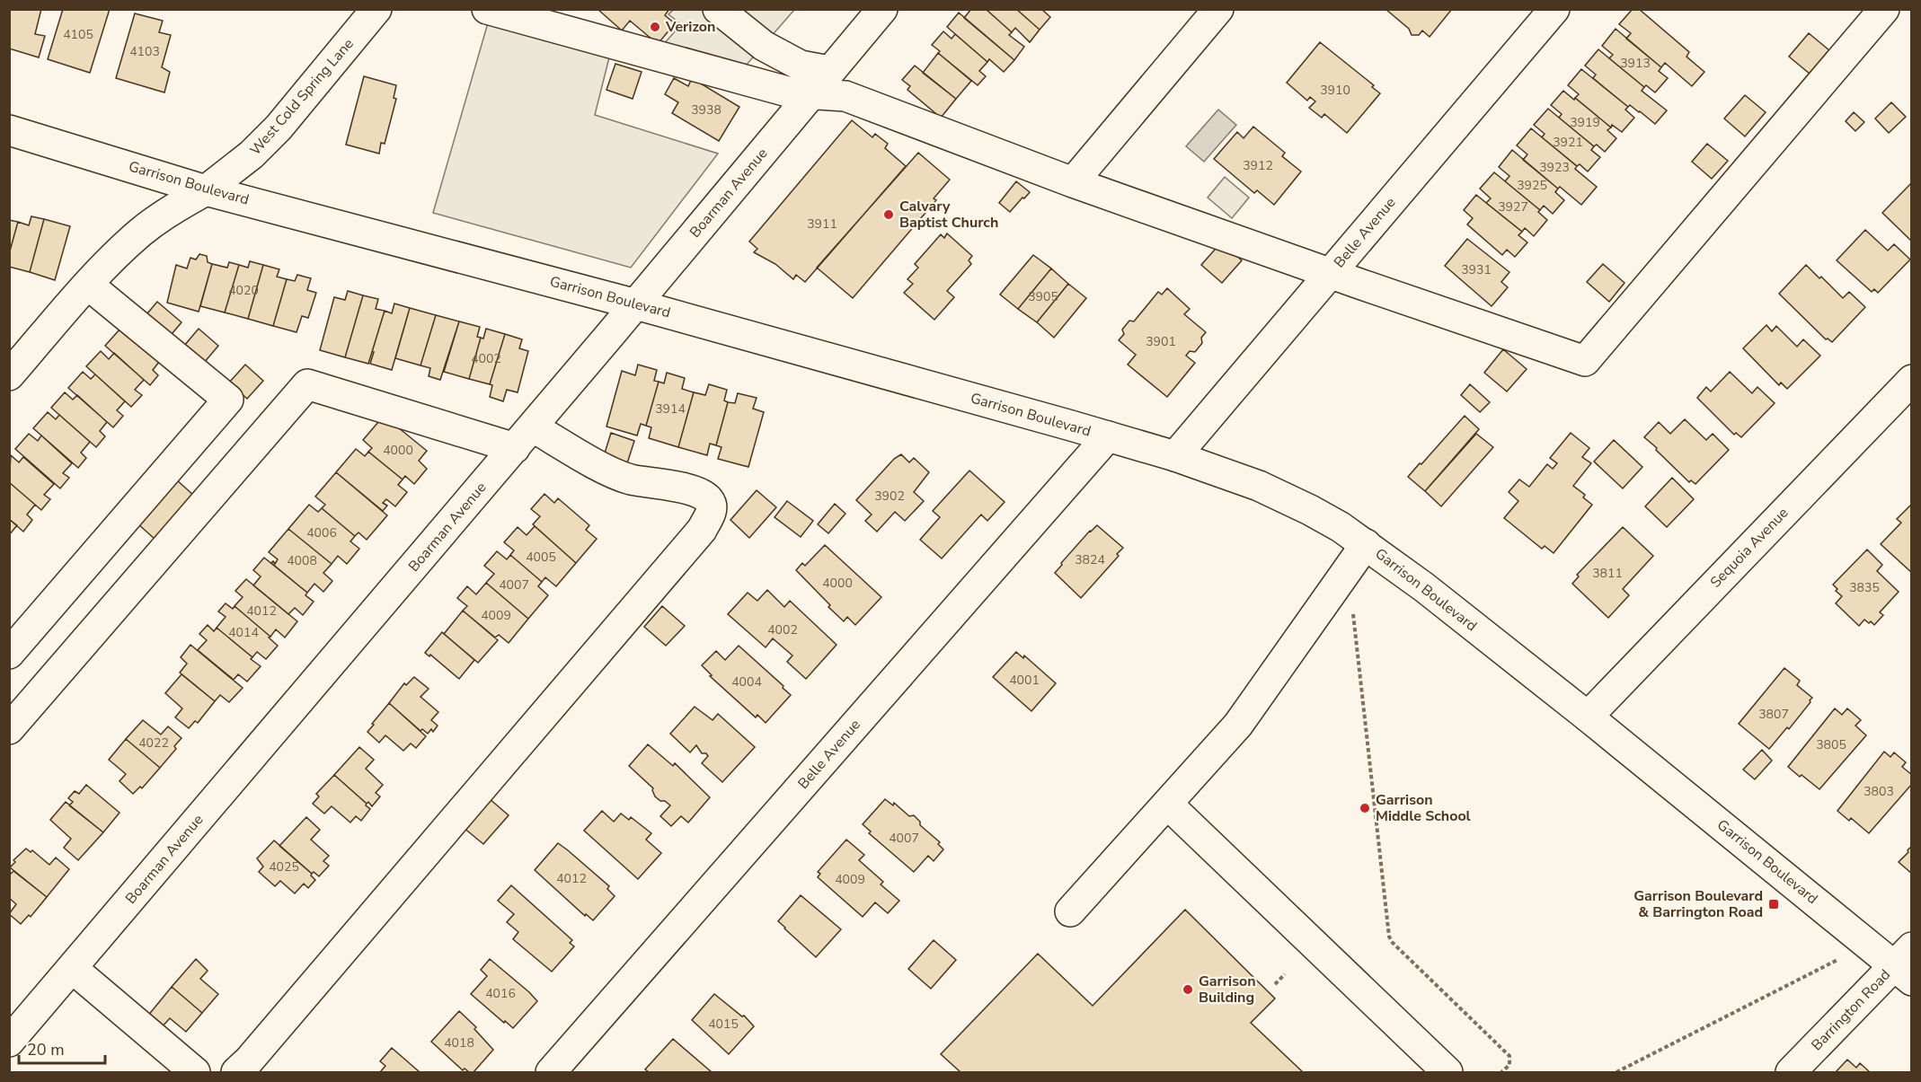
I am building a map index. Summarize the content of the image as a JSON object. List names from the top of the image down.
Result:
{
  "streets": {
    "street": [
      "West Cold Spring Lane",
      "Garrison Boulevard",
      "Boarman Avenue",
      "Belle Avenue",
      "Sequoia Avenue",
      "Barrington Road"
    ]
  },
  "crossings": [
    ["West Cold Spring Lane", "Garrison Boulevard"],
    ["Garrison Boulevard", "Boarman Avenue"],
    ["Garrison Boulevard", "Belle Avenue"],
    ["Garrison Boulevard", "Sequoia Avenue"],
    ["Garrison Boulevard", "Barrington Road"]
  ],
  "places": {
    "other": [
      "Verizon",
      "Calvary Baptist Church",
      "Garrison Middle School",
      "Garrison Building"
    ],
    "transit": ["Garrison Boulevard & Barrington Road"]
  },
  "house_numbers": [
    "4105",
    "4103",
    "3913",
    "3910",
    "3938",
    "3919",
    "3921",
    "3912",
    "3923",
    "3925",
    "3927",
    "3911",
    "3931",
    "4020",
    "3905",
    "3901",
    "4002",
    "3914",
    "4000",
    "3902",
    "4006",
    "4005",
    "3824",
    "4008",
    "3811",
    "4000",
    "4007",
    "3835",
    "4012",
    "4009",
    "4002",
    "4014",
    "4001",
    "4004",
    "3807",
    "4022",
    "3805",
    "3803",
    "4007",
    "4025",
    "4012",
    "4009",
    "4016",
    "4015",
    "4018"
  ],
  "scale_bar": "20 m"
}
